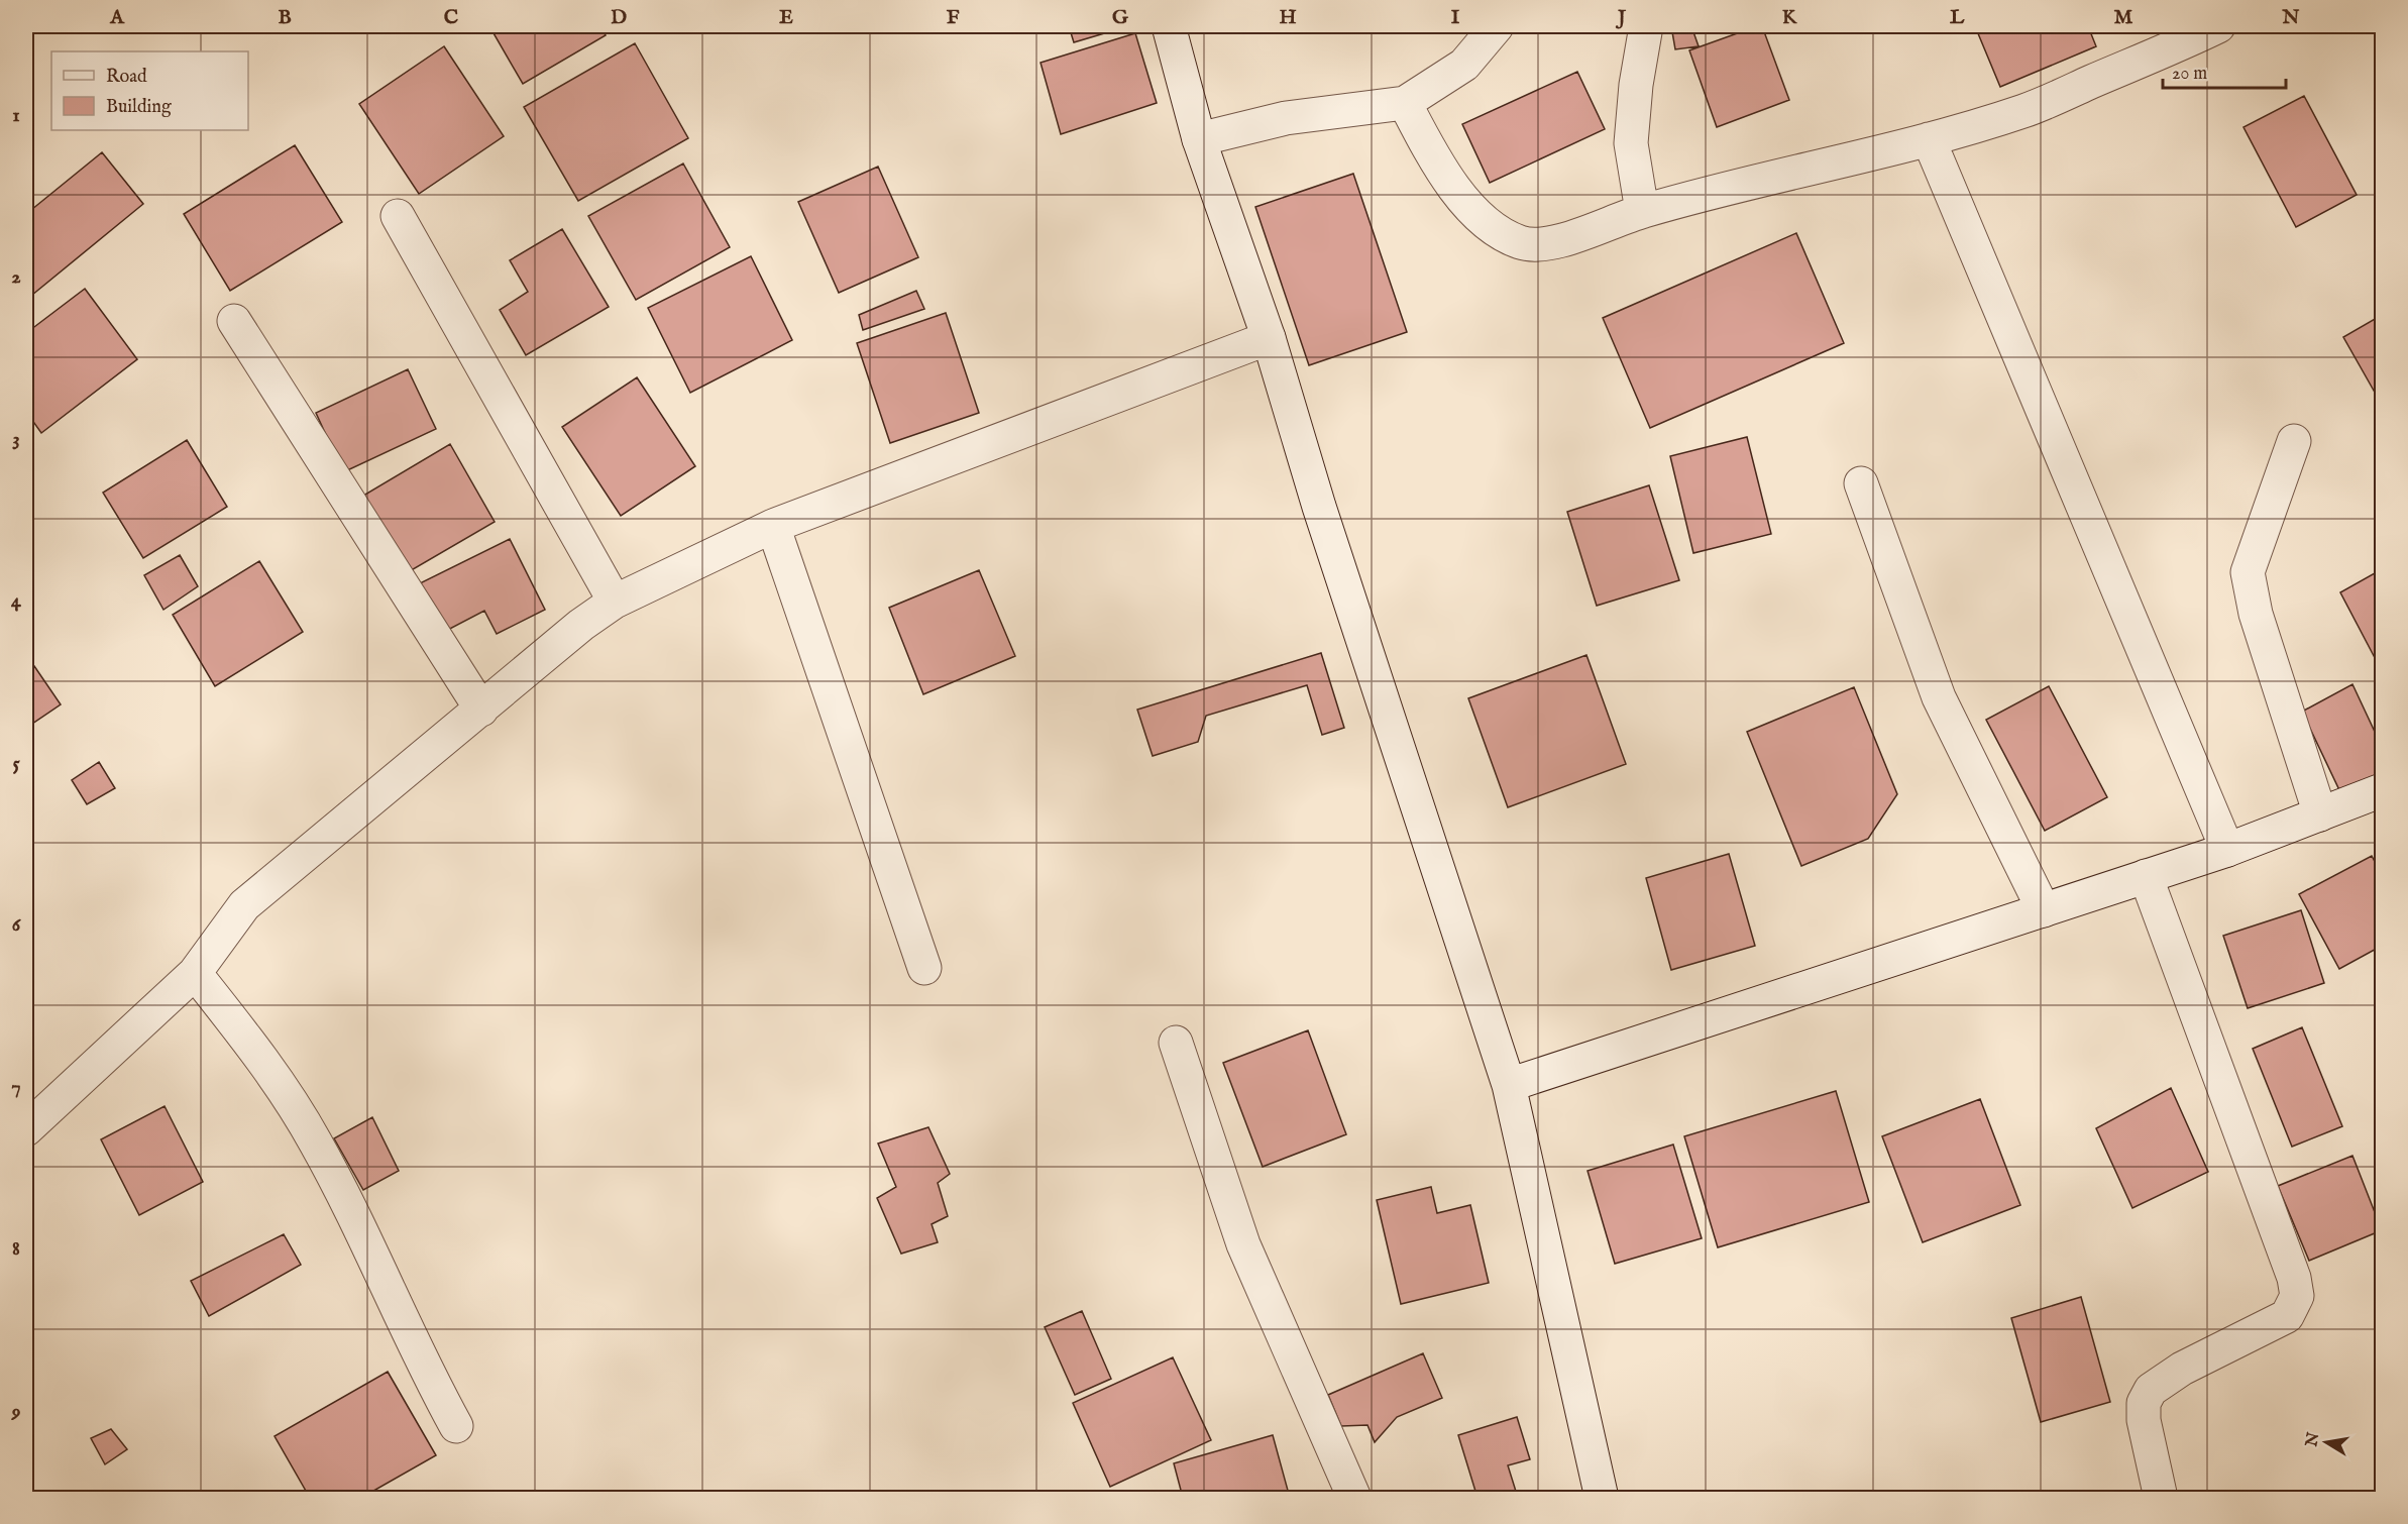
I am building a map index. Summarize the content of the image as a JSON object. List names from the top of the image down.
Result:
{
  "legend": ["Road", "Building"],
  "scale_bar": "20 m",
  "north": "left",
  "grid": {
    "columns": [
      "A",
      "B",
      "C",
      "D",
      "E",
      "F",
      "G",
      "H",
      "I",
      "J",
      "K",
      "L",
      "M",
      "N"
    ],
    "rows": [
      "1",
      "2",
      "3",
      "4",
      "5",
      "6",
      "7",
      "8",
      "9"
    ]
  }
}
